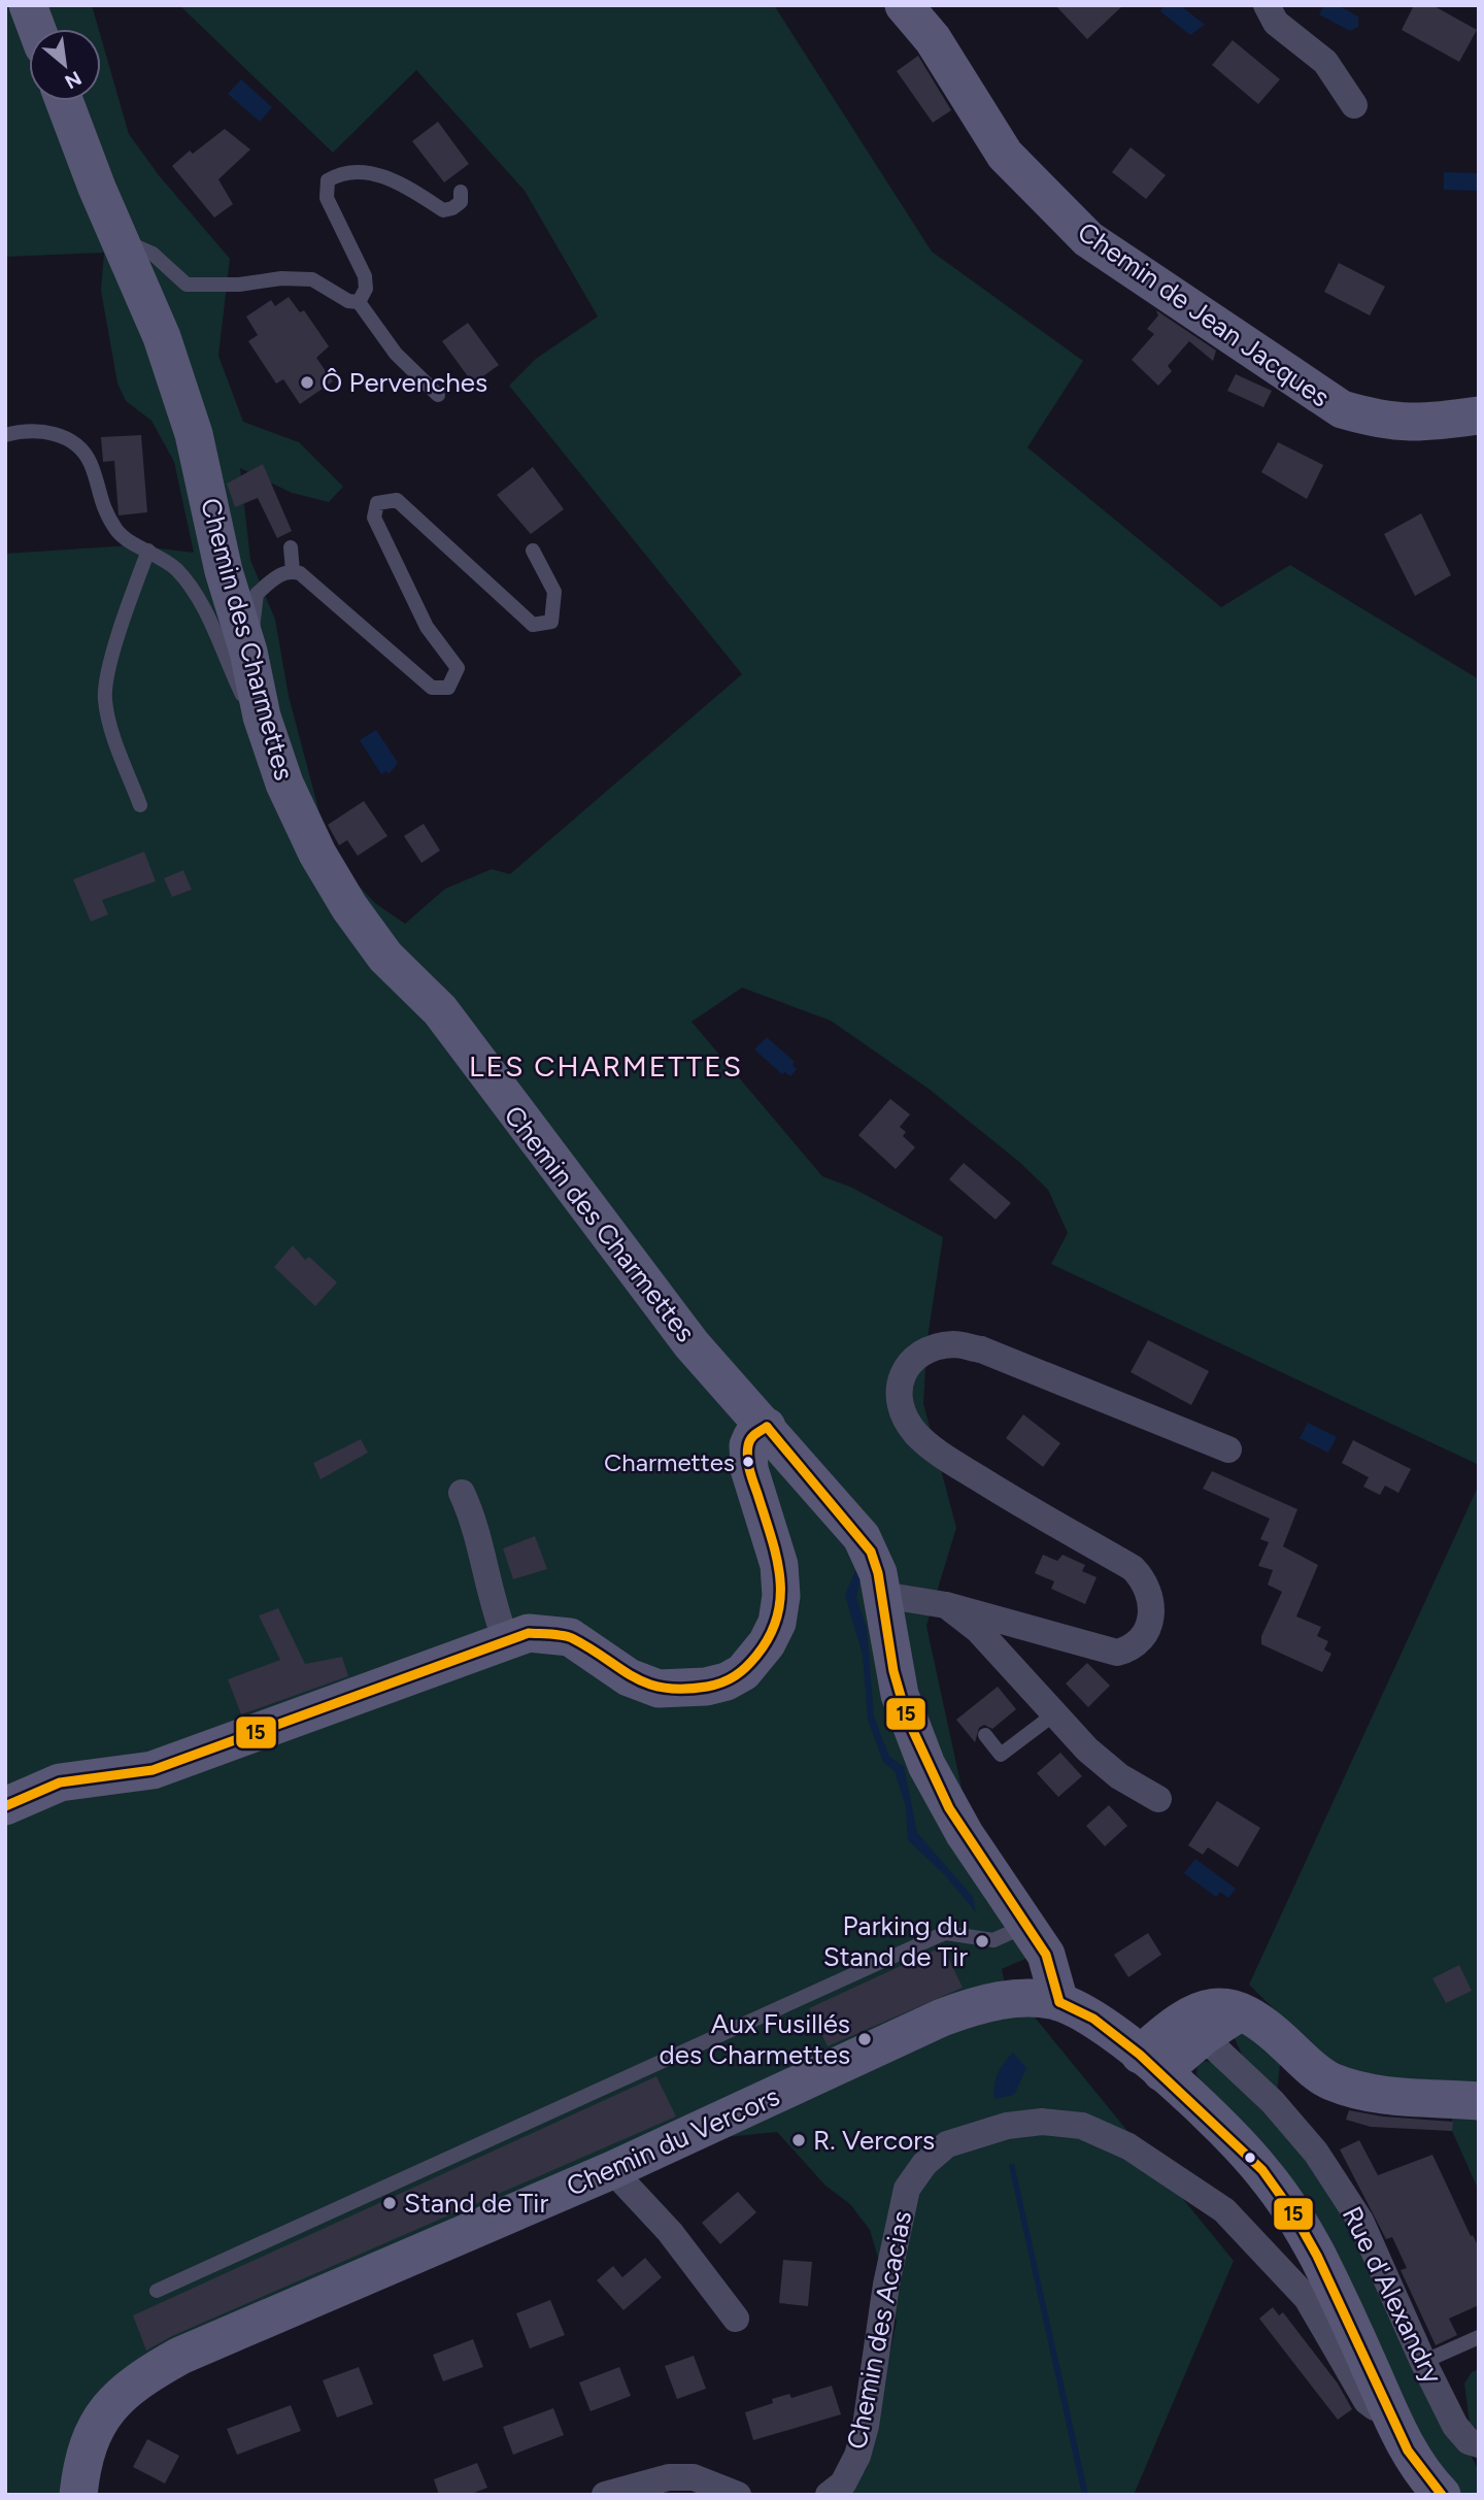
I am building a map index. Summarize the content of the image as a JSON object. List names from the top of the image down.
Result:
{
  "streets": {
    "street": [
      "Chemin de Jean Jacques",
      "Chemin des Charmettes",
      "Chemin du Vercors",
      "Rue d'Alexandry",
      "Chemin des Acacias"
    ]
  },
  "crossings": [
    ["Chemin des Charmettes", "Chemin du Vercors"]
  ],
  "districts": ["LES CHARMETTES"],
  "places": [
    "Ô Pervenches",
    "Charmettes",
    "Parking du Stand de Tir",
    "Aux Fusillés des Charmettes",
    "R. Vercors",
    "Stand de Tir"
  ],
  "lines": ["transit line 15"],
  "north": "bottom right"
}
